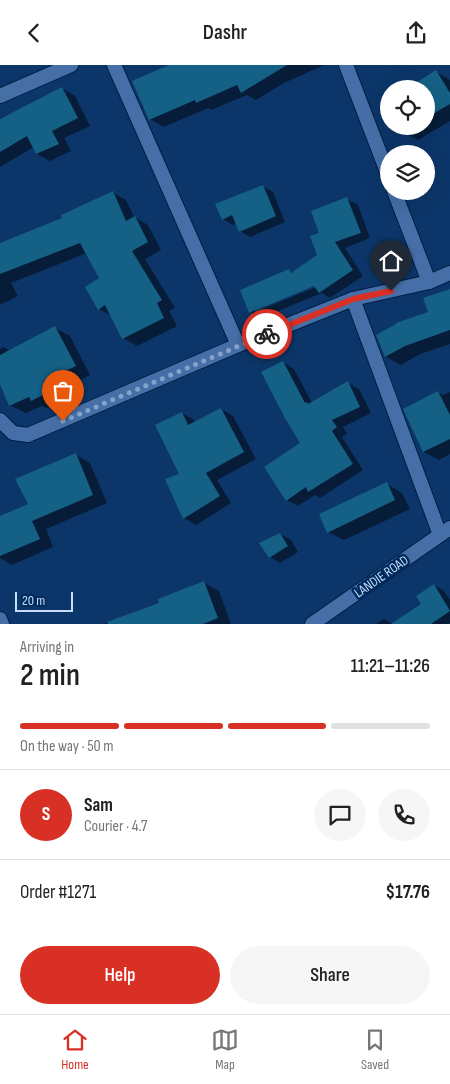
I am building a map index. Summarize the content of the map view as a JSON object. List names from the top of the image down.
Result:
{
  "streets": {
    "street": ["LANDIE ROAD"]
  },
  "scale_bar": "20 m",
  "page": {
    "header": "Dashr",
    "scale": "20 m",
    "heading": ["2 min", "Arriving in", "11:21–11:26"],
    "panel": [
      "Sam",
      "Courier · 4.7",
      "Order #1271",
      "$17.76"
    ],
    "bar": "On the way · 50 m",
    "round": "S",
    "buttons": ["Help", "Share"],
    "tabs": ["Home", "Map", "Saved"]
  }
}
